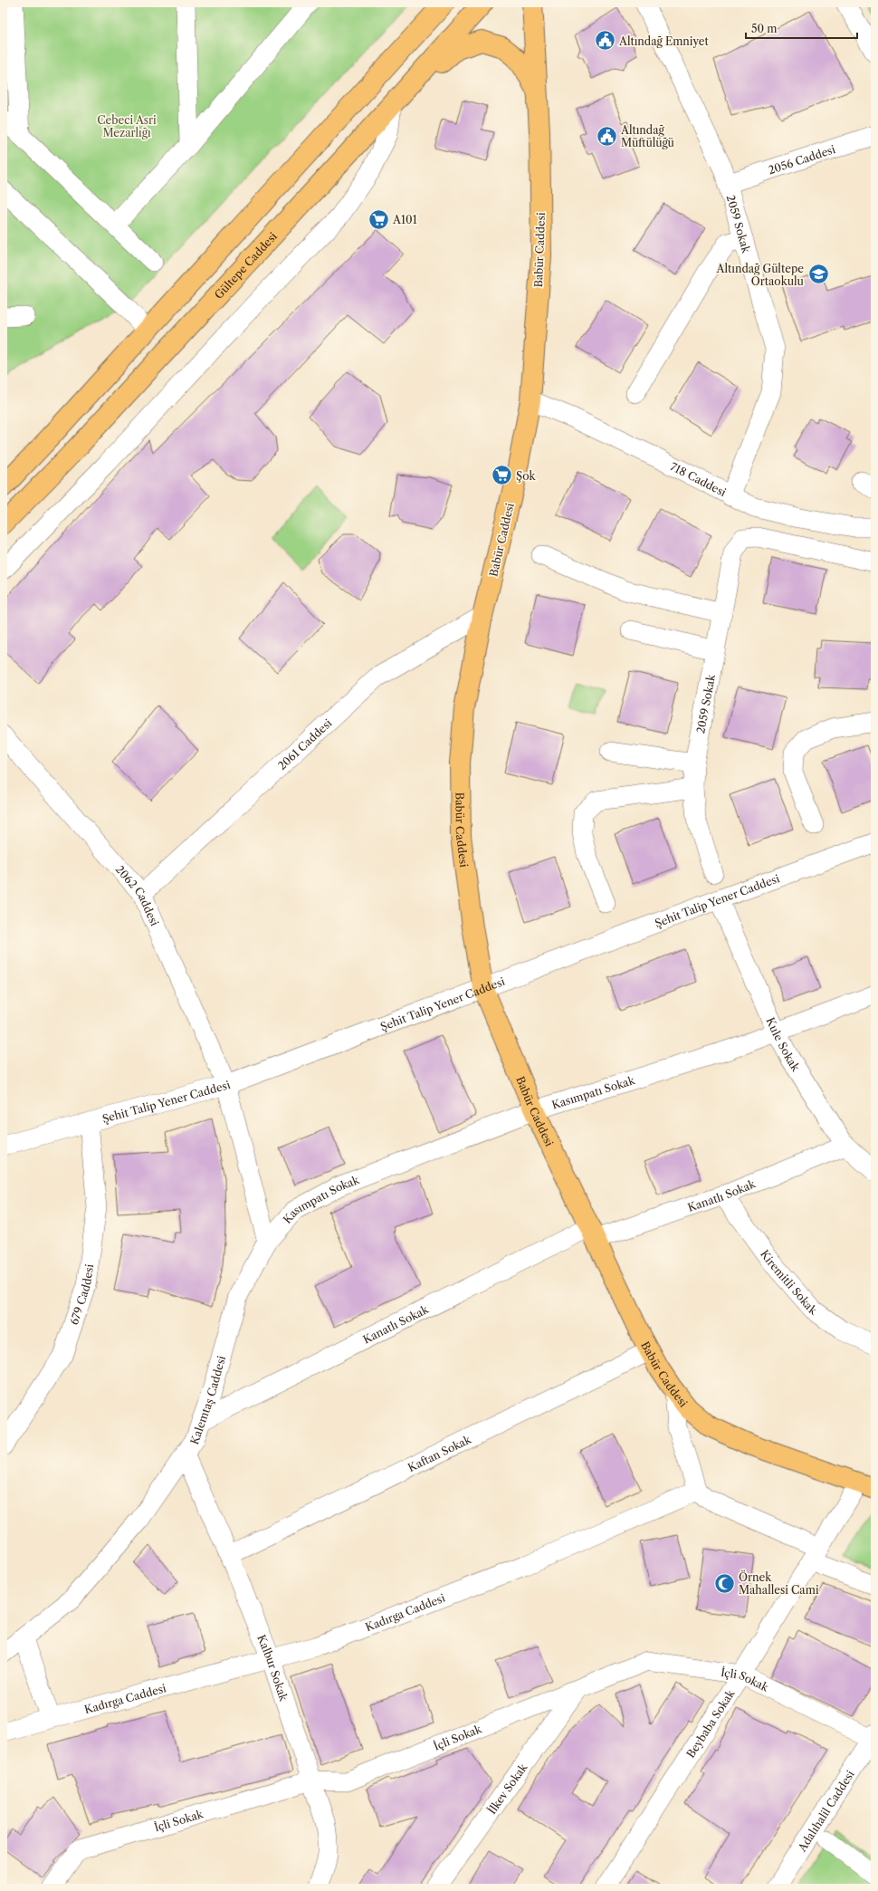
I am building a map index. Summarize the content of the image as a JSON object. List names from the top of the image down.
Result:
{
  "streets": {
    "main road": ["Babür Caddesi", "Gültepe Caddesi"],
    "street": [
      "2056 Caddesi",
      "2059 Sokak",
      "718 Caddesi",
      "2061 Caddesi",
      "2062 Caddesi",
      "Şehit Talip Yener Caddesi",
      "Kule Sokak",
      "Kasımpatı Sokak",
      "Kanatlı Sokak",
      "Kiremitli Sokak",
      "679 Caddesi",
      "Kalemtaş Caddesi",
      "Kaftan Sokak",
      "Kadırga Caddesi",
      "Kalbur Sokak",
      "İçli Sokak",
      "Beybaba Sokak",
      "İlkev Sokak",
      "Adalıhalil Caddesi"
    ]
  },
  "crossings": [
    ["2056 Caddesi", "2059 Sokak"],
    ["2059 Sokak", "718 Caddesi"],
    ["Babür Caddesi", "718 Caddesi"],
    ["Babür Caddesi", "2061 Caddesi"],
    ["Babür Caddesi", "Şehit Talip Yener Caddesi"],
    ["Babür Caddesi", "Kasımpatı Sokak"],
    ["Babür Caddesi", "Kanatlı Sokak"],
    ["Babür Caddesi", "Kaftan Sokak"],
    ["Babür Caddesi", "Beybaba Sokak"],
    ["2061 Caddesi", "2062 Caddesi"],
    ["2062 Caddesi", "Şehit Talip Yener Caddesi"],
    ["Şehit Talip Yener Caddesi", "Kule Sokak"],
    ["Şehit Talip Yener Caddesi", "679 Caddesi"],
    ["Kule Sokak", "Kasımpatı Sokak"],
    ["Kule Sokak", "Kanatlı Sokak"],
    ["Kasımpatı Sokak", "Kalemtaş Caddesi"],
    ["Kanatlı Sokak", "Kiremitli Sokak"],
    ["Kanatlı Sokak", "Kalemtaş Caddesi"],
    ["Kalemtaş Caddesi", "Kalbur Sokak"],
    ["Kaftan Sokak", "Kalbur Sokak"],
    ["Kadırga Caddesi", "Kalbur Sokak"],
    ["Kalbur Sokak", "İçli Sokak"],
    ["İçli Sokak", "Beybaba Sokak"],
    ["İçli Sokak", "İlkev Sokak"],
    ["İçli Sokak", "Adalıhalil Caddesi"]
  ],
  "parks": ["Cebeci Asri Mezarlığı"],
  "places": {
    "public building": ["Altındağ Emniyet", "Altındağ Müftülüğü"],
    "supermarket": ["A101", "Şok"],
    "school or university": ["Altındağ Gültepe Ortaokulu"],
    "mosque": ["Örnek Mahallesi Cami"]
  },
  "scale_bar": "50 m"
}
